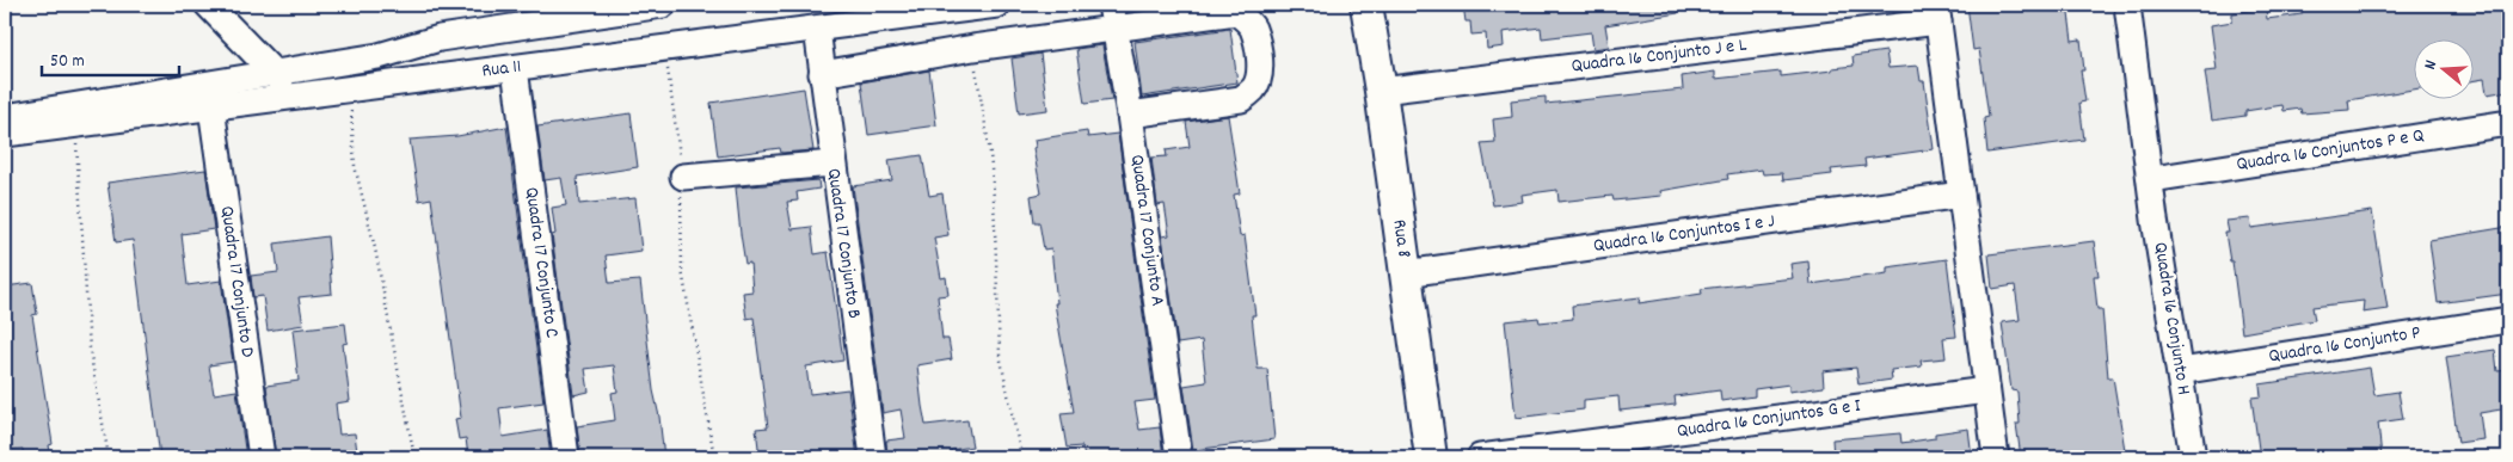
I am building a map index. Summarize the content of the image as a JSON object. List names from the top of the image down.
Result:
{
  "streets": {
    "main road": ["Rua 8"],
    "street": [
      "Quadra 16 Conjunto J e L",
      "Rua 11",
      "Quadra 16 Conjuntos P e Q",
      "Quadra 17 Conjunto A",
      "Quadra 16 Conjuntos I e J",
      "Quadra 17 Conjunto B",
      "Quadra 17 Conjunto C",
      "Quadra 17 Conjunto D",
      "Quadra 16 Conjunto H",
      "Quadra 16 Conjunto P",
      "Quadra 16 Conjuntos G e I"
    ]
  },
  "crossings": [
    ["Quadra 16 Conjunto J e L", "Rua 8"],
    ["Rua 11", "Quadra 17 Conjunto B"],
    ["Rua 11", "Quadra 17 Conjunto C"],
    ["Rua 11", "Quadra 17 Conjunto D"],
    ["Quadra 16 Conjuntos P e Q", "Quadra 16 Conjunto H"],
    ["Quadra 16 Conjuntos I e J", "Rua 8"],
    ["Quadra 16 Conjunto H", "Quadra 16 Conjunto P"]
  ],
  "scale_bar": "50 m",
  "north": "left"
}
